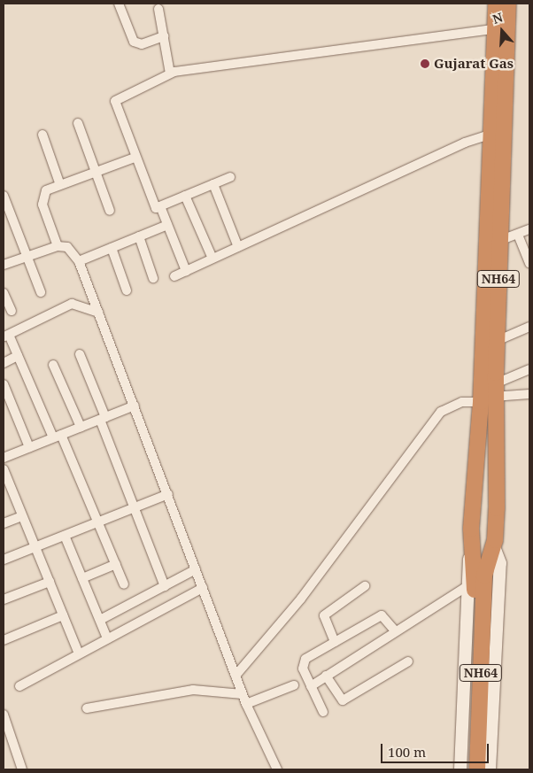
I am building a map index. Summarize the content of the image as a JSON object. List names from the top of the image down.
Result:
{
  "streets": {
    "highway": ["NH64"]
  },
  "places": ["Gujarat Gas"],
  "scale_bar": "100 m",
  "north": "top"
}
